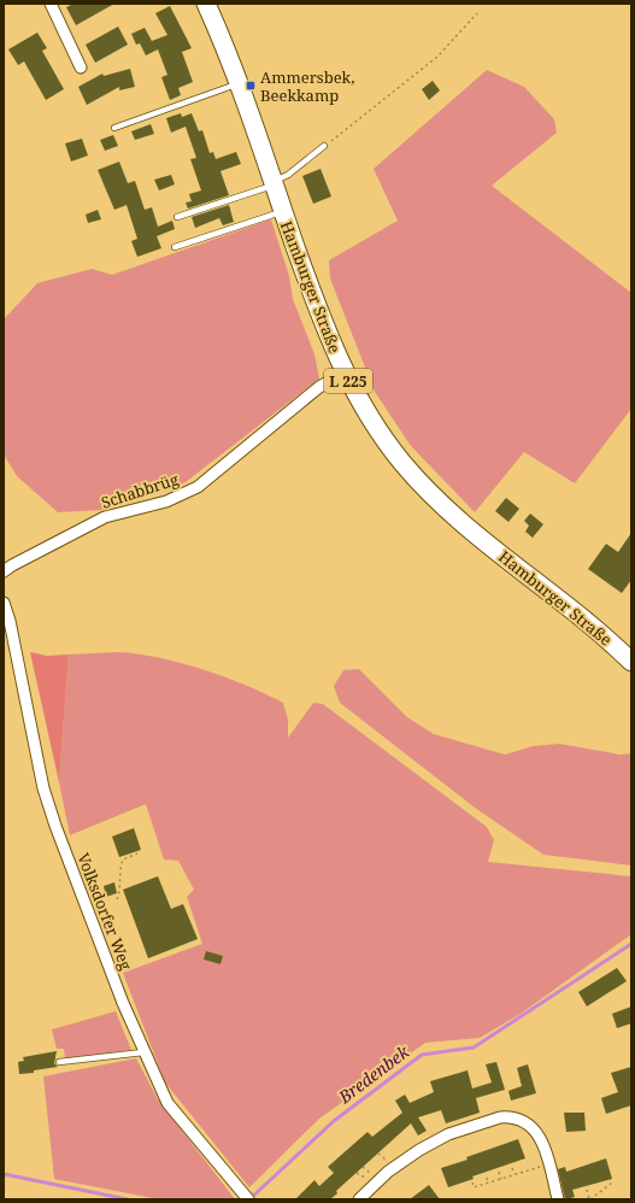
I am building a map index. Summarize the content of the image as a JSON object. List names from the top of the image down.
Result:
{
  "streets": {
    "main road": ["Hamburger Straße", "L 225"],
    "street": ["Schabbrüg", "Volksdorfer Weg"]
  },
  "crossings": [
    ["Hamburger Straße", "Schabbrüg"]
  ],
  "water": ["Bredenbek"],
  "places": {
    "transit": ["Ammersbek, Beekkamp"]
  }
}
